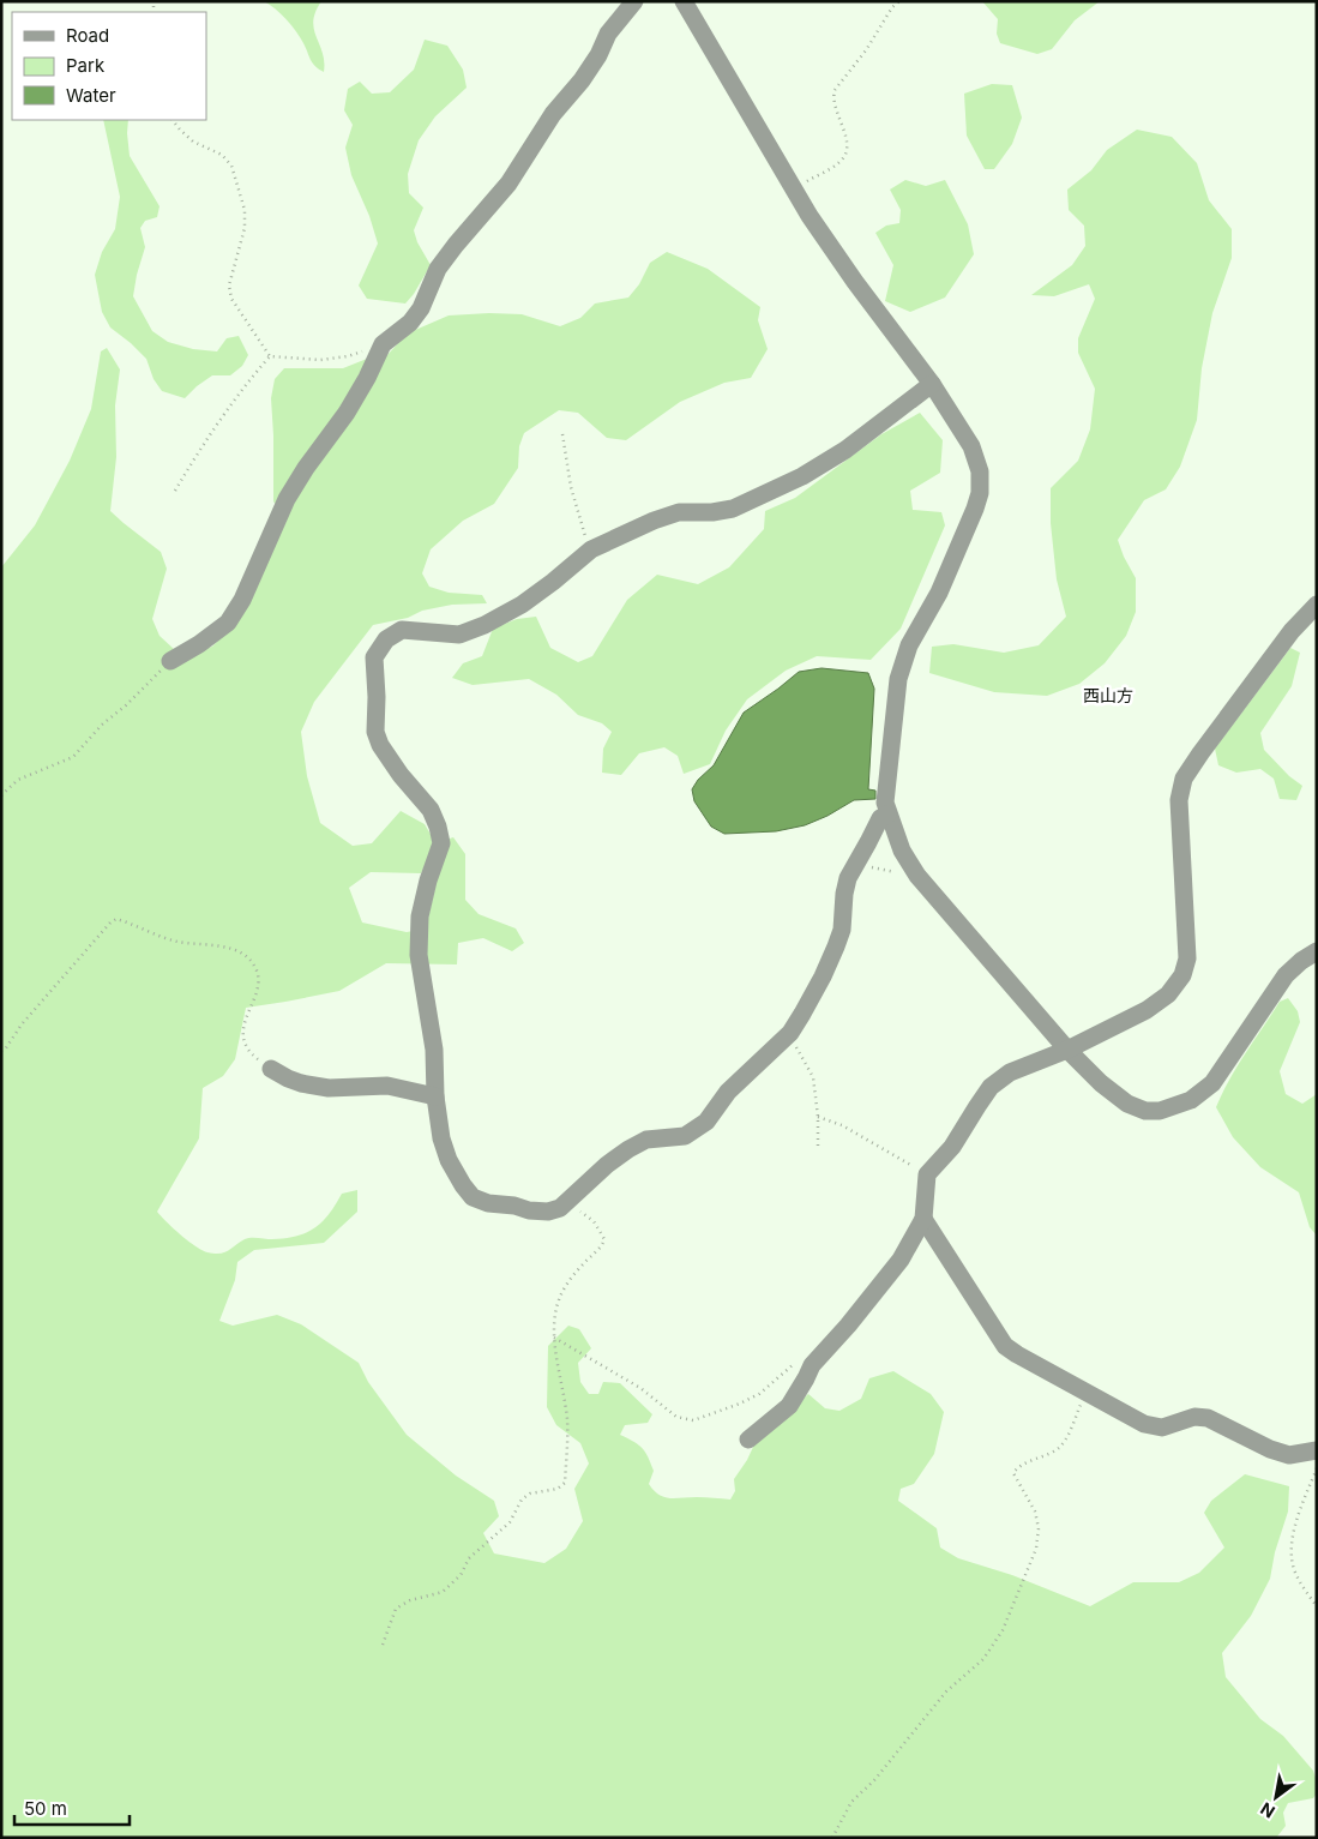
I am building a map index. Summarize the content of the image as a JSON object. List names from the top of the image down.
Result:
{
  "districts": ["西山方"],
  "legend": ["Road", "Park", "Water"],
  "scale_bar": "50 m",
  "north": "bottom left"
}
